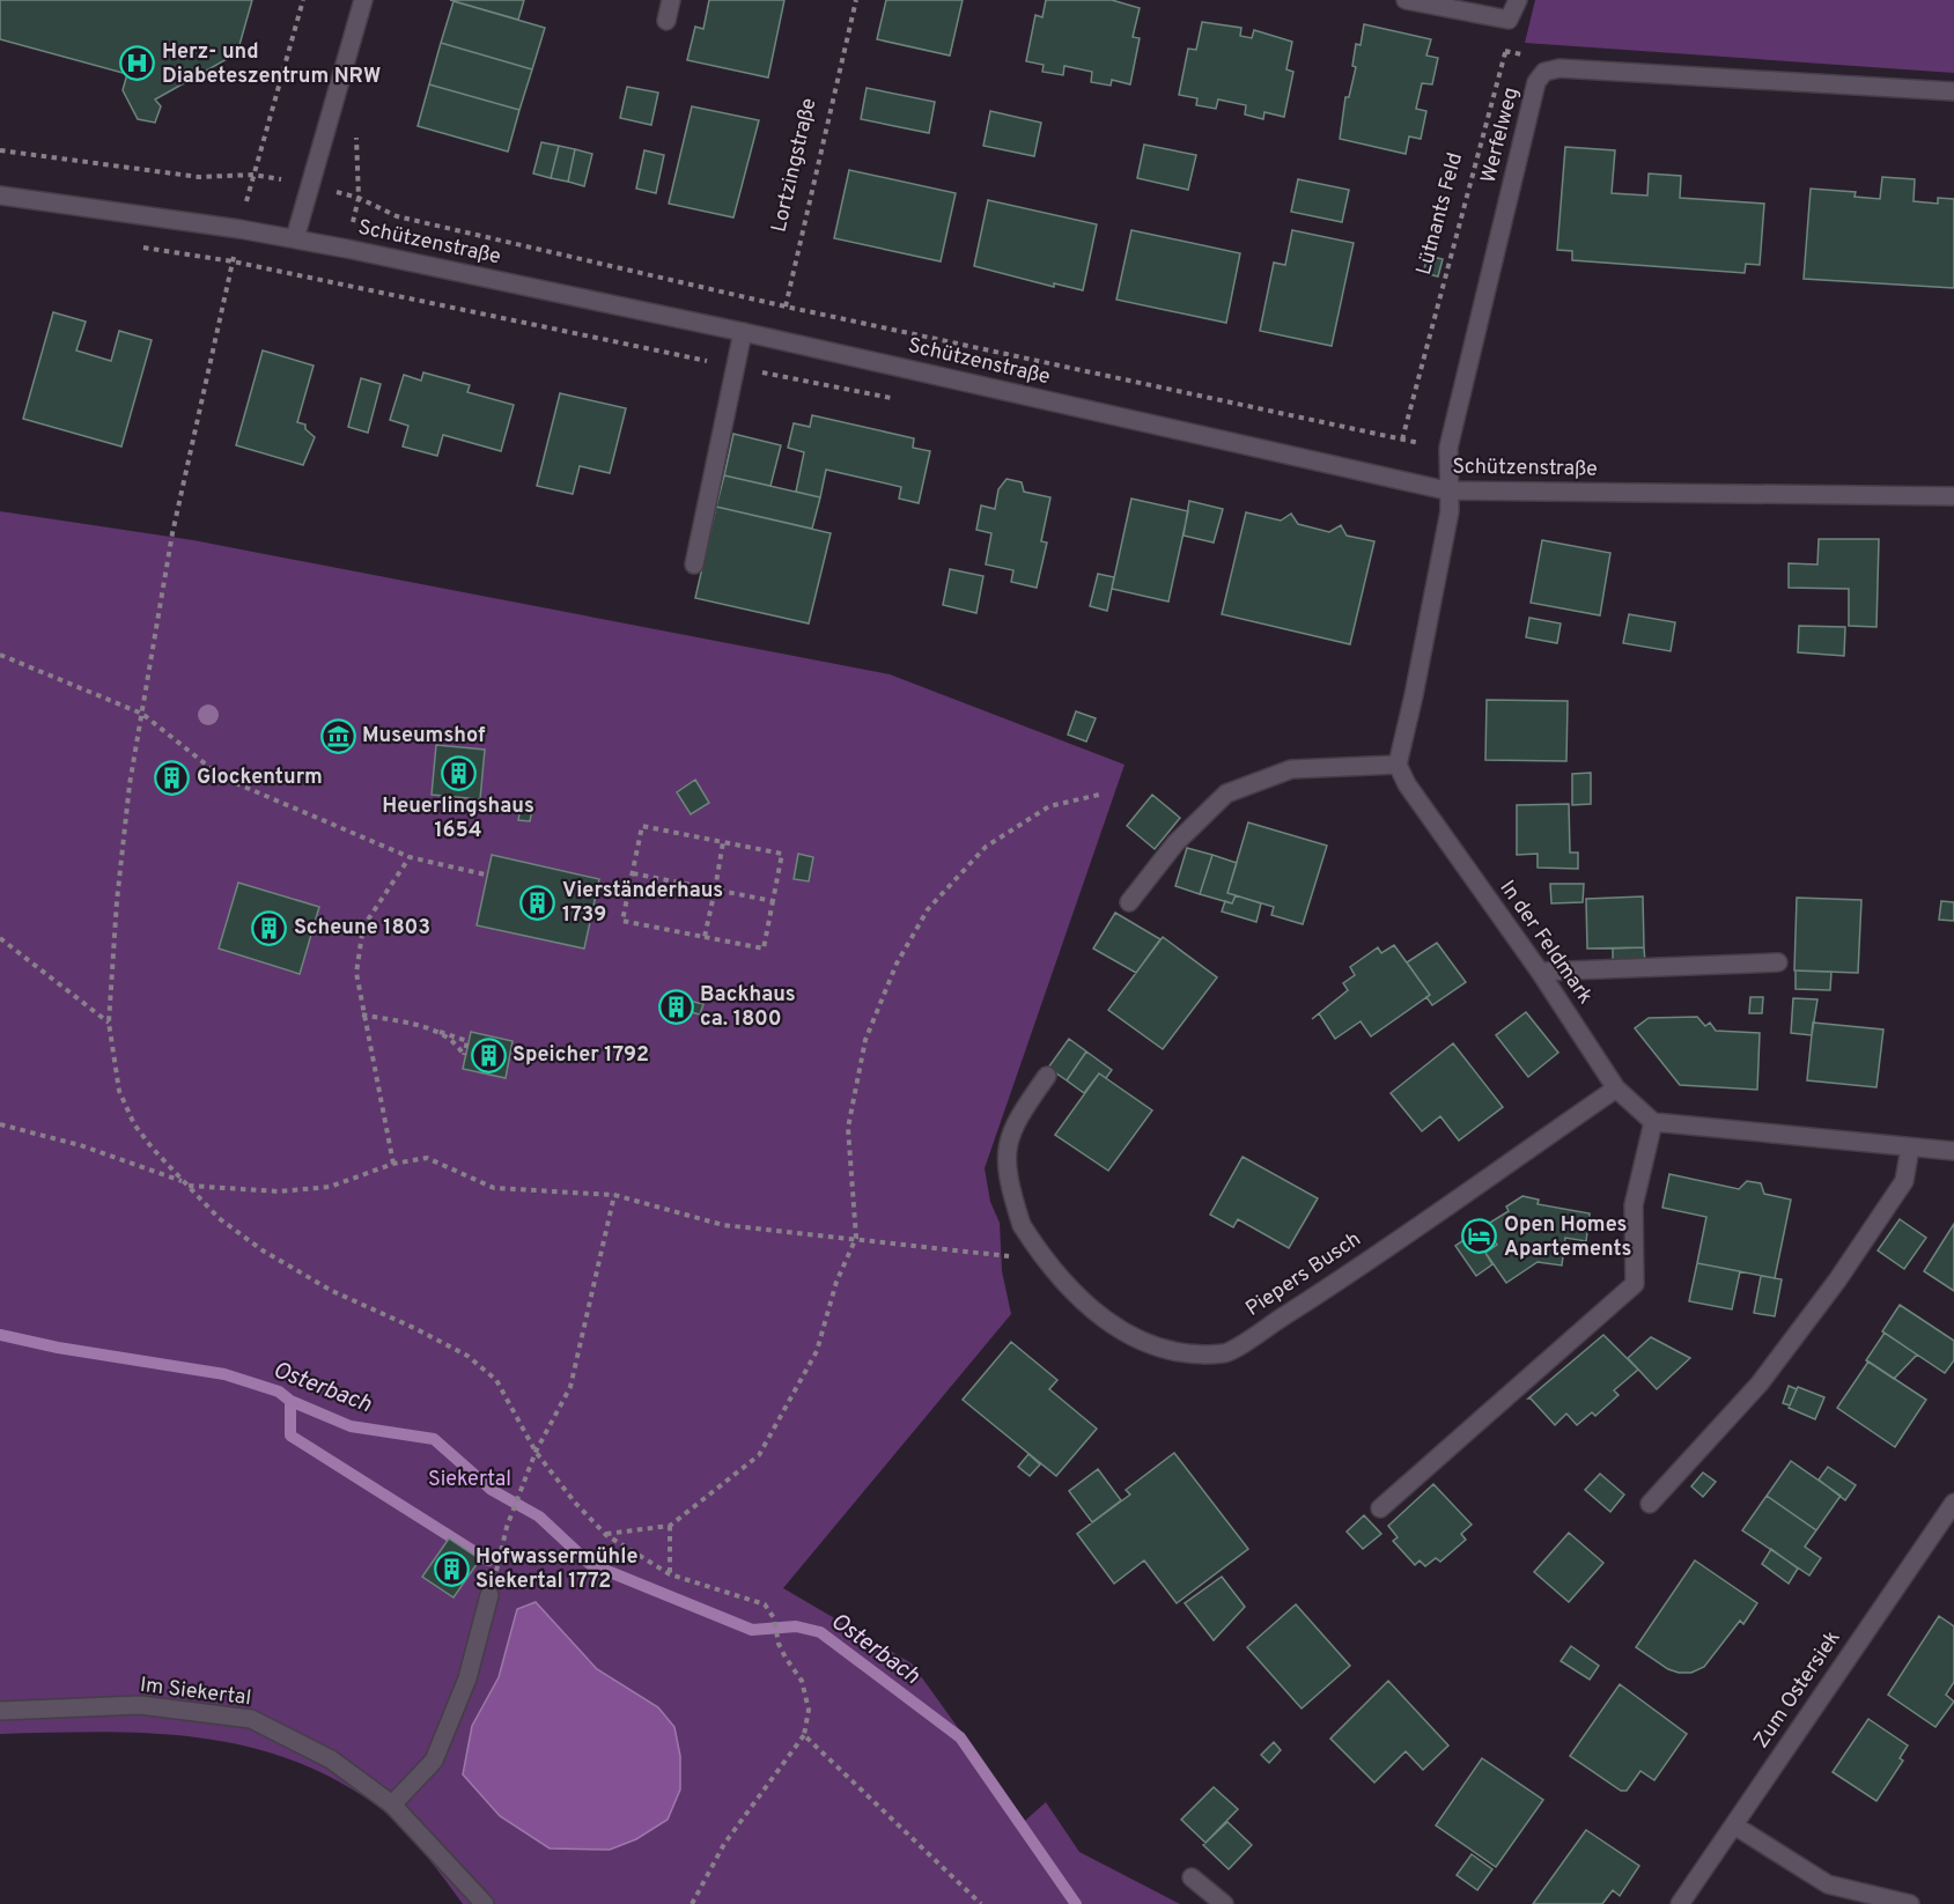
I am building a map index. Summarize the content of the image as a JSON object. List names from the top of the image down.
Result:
{
  "streets": {
    "street": [
      "Werfelweg",
      "Schützenstraße",
      "In der Feldmark",
      "Piepers Busch",
      "Zum Ostersiek",
      "Im Siekertal"
    ],
    "path": ["Lortzingstraße", "Lütnants Feld"]
  },
  "crossings": [
    ["Werfelweg", "Schützenstraße"],
    ["Lortzingstraße", "Schützenstraße"],
    ["In der Feldmark", "Piepers Busch"]
  ],
  "water": ["Osterbach"],
  "parks": ["Siekertal"],
  "places": {
    "hospital": ["Herz- und Diabeteszentrum NRW"],
    "museum": ["Museumshof"],
    "building": [
      "Heuerlingshaus 1654",
      "Glockenturm",
      "Vierständerhaus 1739",
      "Scheune 1803",
      "Backhaus ca. 1800",
      "Speicher 1792",
      "Hofwassermühle Siekertal 1772"
    ],
    "hotel": ["Open Homes Apartements"]
  }
}
